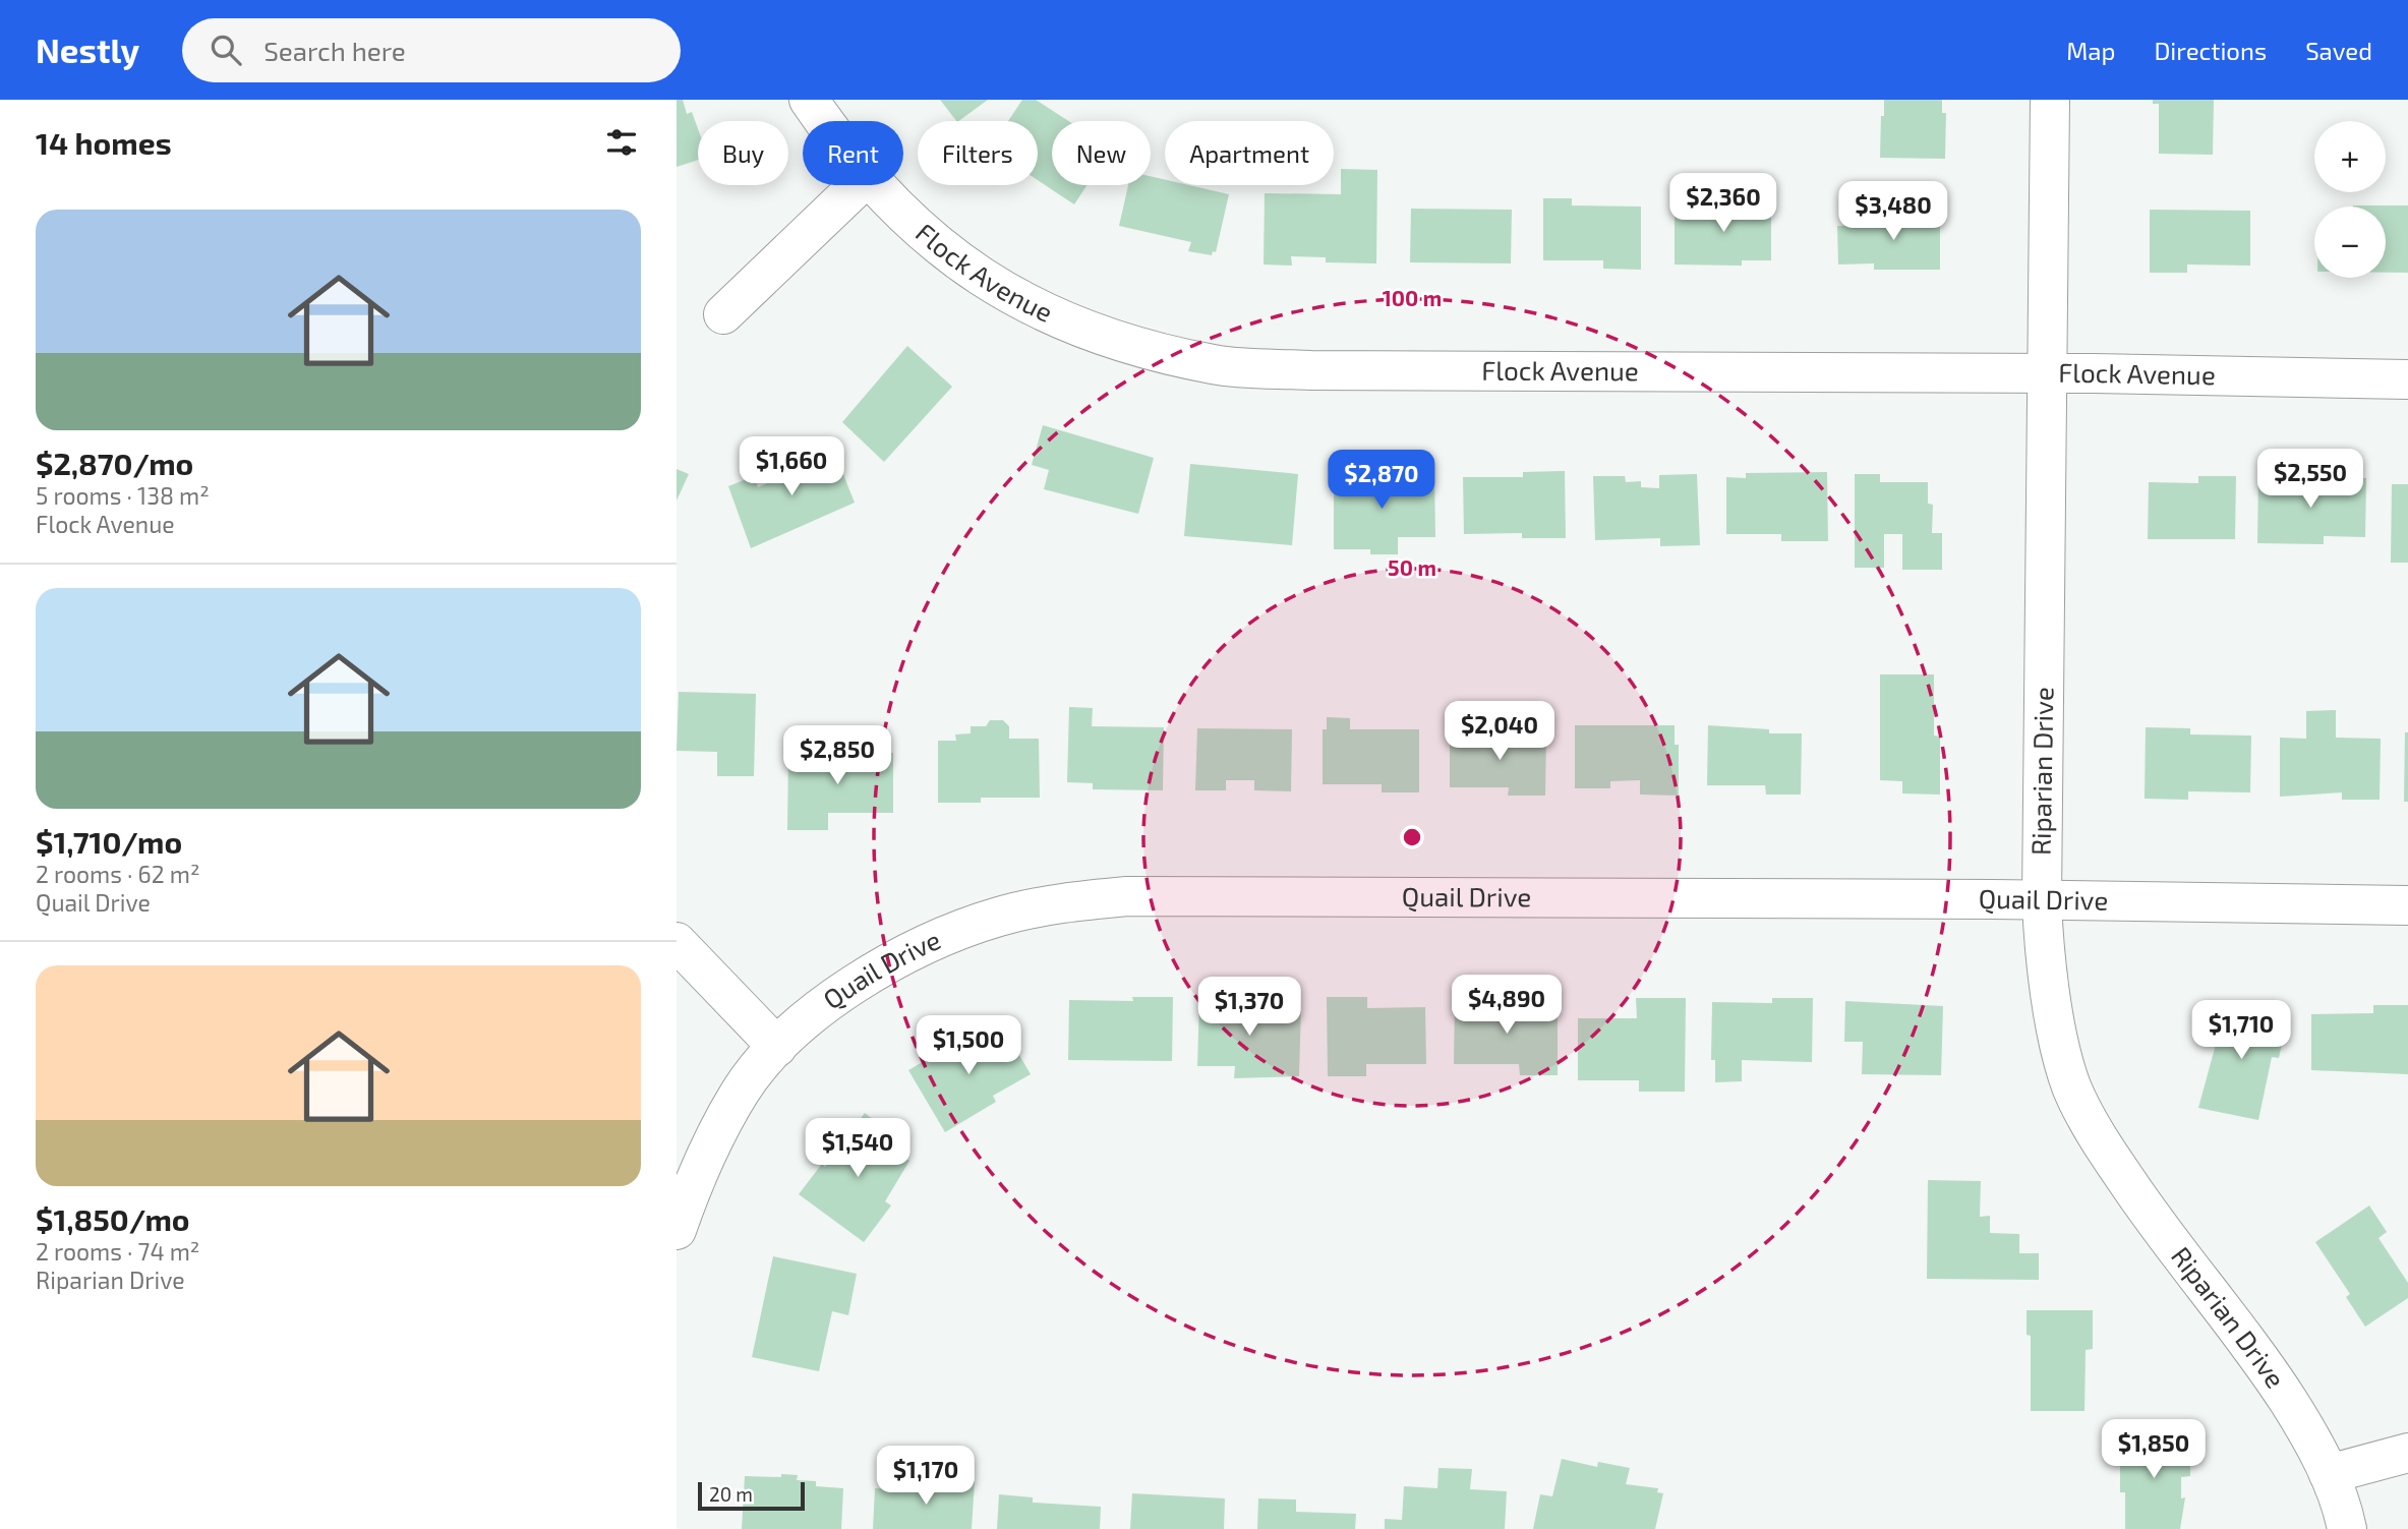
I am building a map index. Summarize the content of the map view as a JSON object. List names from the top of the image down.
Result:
{
  "streets": {
    "street": ["Flock Avenue", "Riparian Drive", "Quail Drive"]
  },
  "crossings": [
    ["Flock Avenue", "Riparian Drive"],
    ["Riparian Drive", "Quail Drive"]
  ],
  "scale_bar": "20 m",
  "page": {
    "header": "Nestly",
    "search": "Search here",
    "nav": ["Map", "Directions", "Saved"],
    "heading": "14 homes",
    "map_buttons": ["+", "−"],
    "chip": [
      "Buy",
      "Rent",
      "Filters",
      "New",
      "Apartment"
    ],
    "price": [
      "$2,360",
      "$3,480",
      "$1,660",
      "$2,550",
      "$2,870",
      "$2,040",
      "$2,850",
      "$4,890",
      "$1,370",
      "$1,710",
      "$1,500",
      "$1,540",
      "$1,850",
      "$1,170"
    ],
    "list": [
      {
        "name": "$2,870/mo",
        "note": "5 rooms · 138 m² · Flock Avenue"
      },
      {
        "name": "$1,710/mo",
        "note": "2 rooms · 62 m² · Quail Drive"
      },
      {
        "name": "$1,850/mo",
        "note": "2 rooms · 74 m² · Riparian Drive"
      }
    ],
    "scale": "20 m"
  },
  "rings": ["100 m", "50 m"]
}
